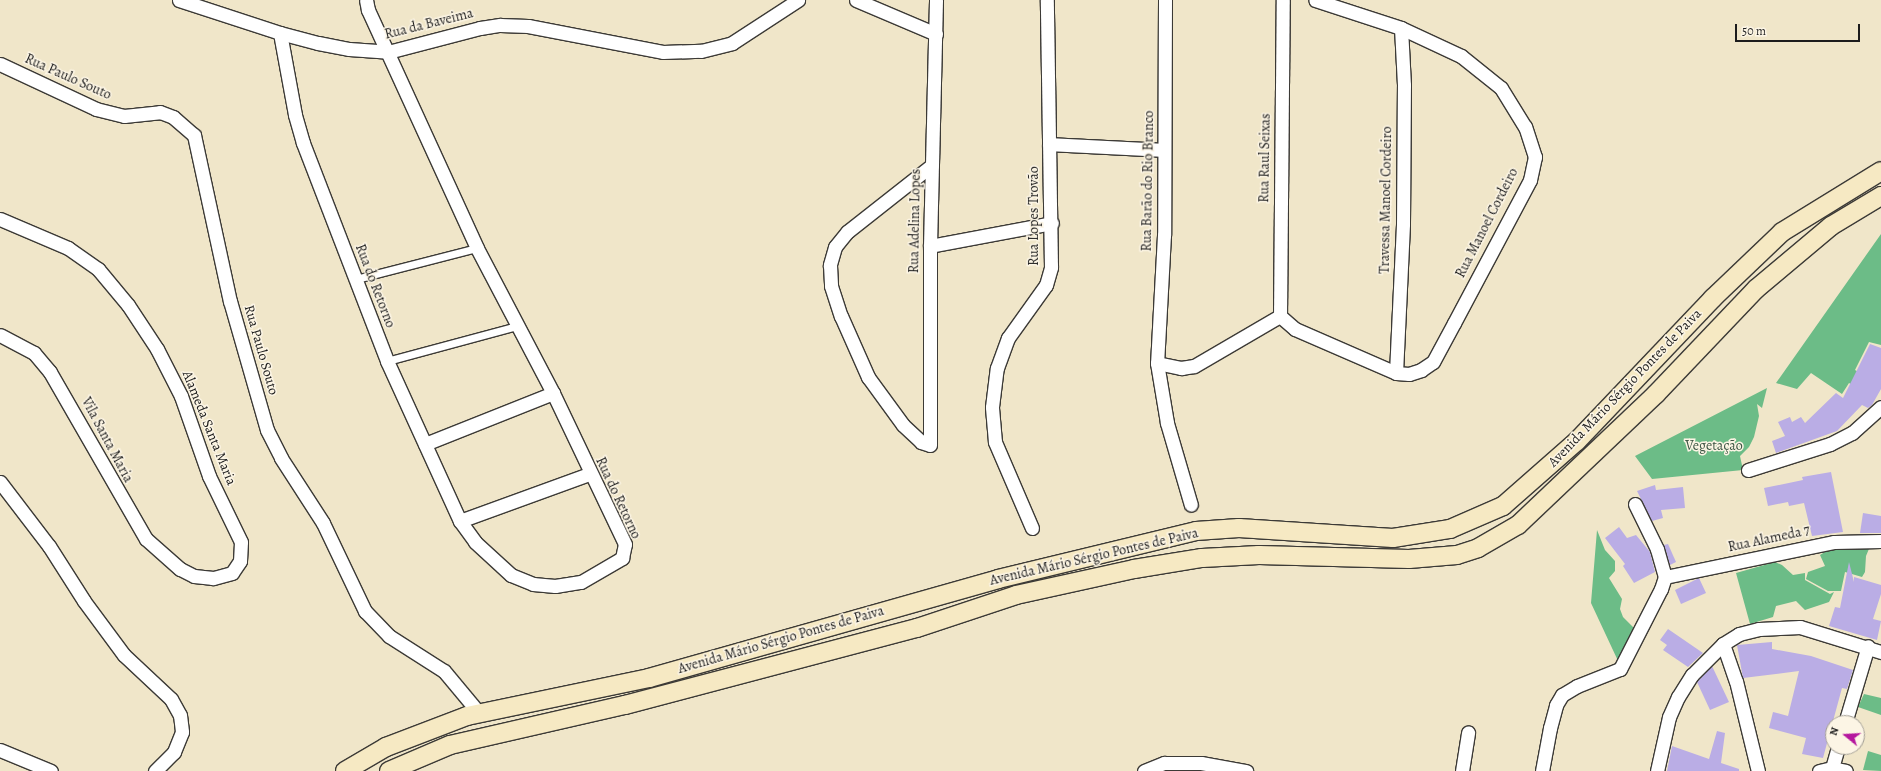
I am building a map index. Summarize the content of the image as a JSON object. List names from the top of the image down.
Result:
{
  "streets": {
    "main road": ["Avenida Mário Sérgio Pontes de Paiva"],
    "street": [
      "Rua da Baveima",
      "Rua Paulo Souto",
      "Rua Raul Seixas",
      "Rua Barão do Rio Branco",
      "Travessa Manoel Cordeiro",
      "Rua Lopes Trovão",
      "Rua Adelina Lopes",
      "Rua Manoel Cordeiro",
      "Rua do Retorno",
      "Alameda Santa Maria",
      "Vila Santa Maria",
      "Rua Alameda 7"
    ]
  },
  "crossings": [
    ["Rua da Baveima", "Rua do Retorno"],
    ["Rua Paulo Souto", "Avenida Mário Sérgio Pontes de Paiva"],
    ["Rua Raul Seixas", "Rua Manoel Cordeiro"],
    ["Travessa Manoel Cordeiro", "Rua Manoel Cordeiro"],
    ["Alameda Santa Maria", "Vila Santa Maria"]
  ],
  "parks": ["Vegetação"],
  "scale_bar": "50 m",
  "north": "left"
}
